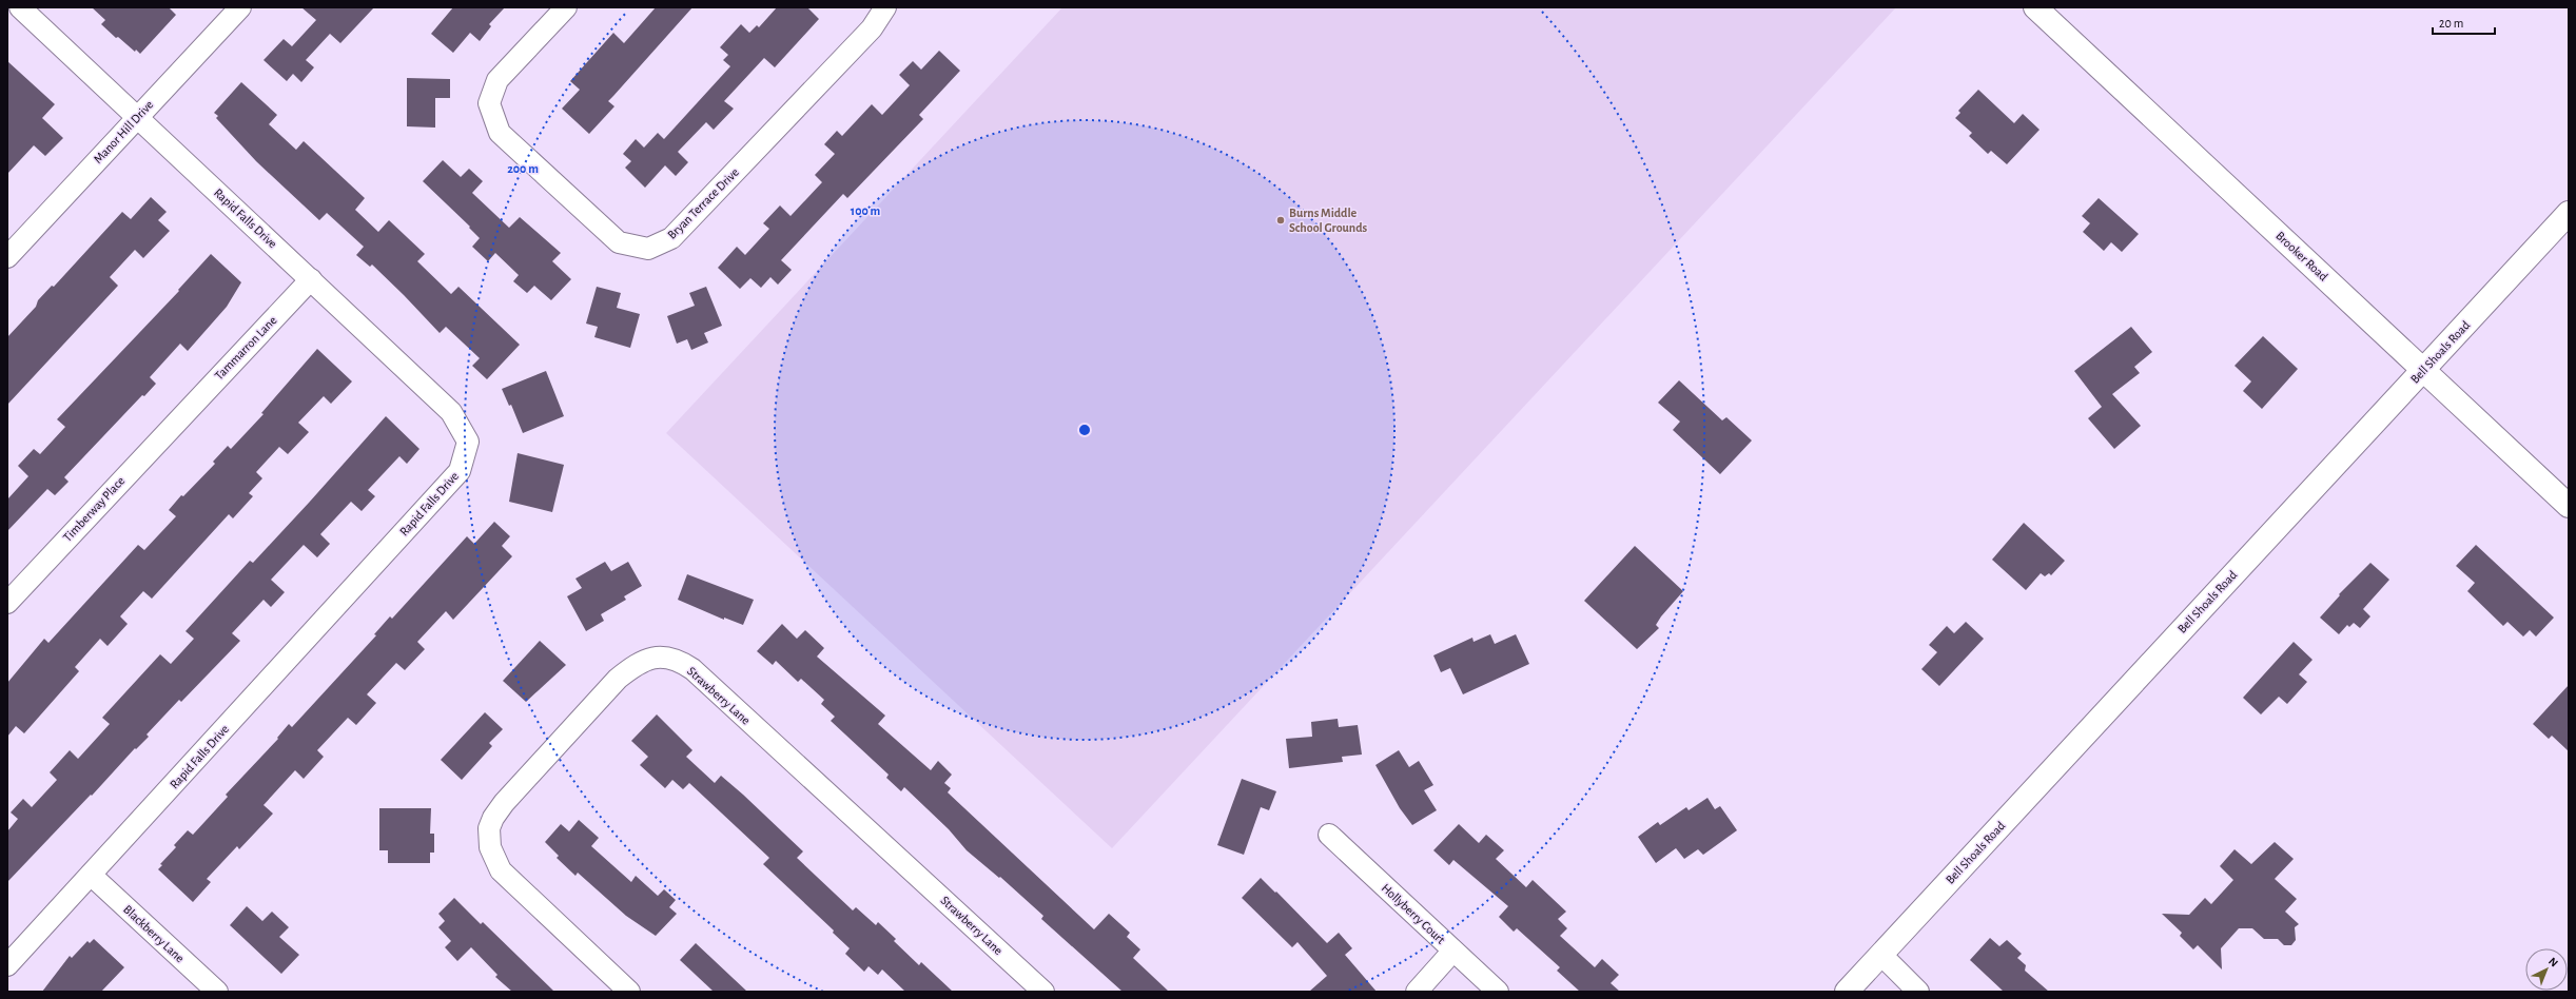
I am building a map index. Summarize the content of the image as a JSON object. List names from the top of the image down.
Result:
{
  "streets": {
    "main road": ["Brooker Road", "Bell Shoals Road"],
    "street": [
      "Manor Hill Drive",
      "Bryan Terrace Drive",
      "Rapid Falls Drive",
      "Tammarron Lane",
      "Timberway Place",
      "Strawberry Lane",
      "Hollyberry Court",
      "Blackberry Lane"
    ]
  },
  "crossings": [
    ["Manor Hill Drive", "Rapid Falls Drive"],
    ["Rapid Falls Drive", "Tammarron Lane"],
    ["Rapid Falls Drive", "Blackberry Lane"],
    ["Brooker Road", "Bell Shoals Road"],
    ["Tammarron Lane", "Timberway Place"]
  ],
  "places": ["Burns Middle School Grounds"],
  "scale_bar": "20 m",
  "north": "top right",
  "rings": ["200 m", "100 m"]
}
